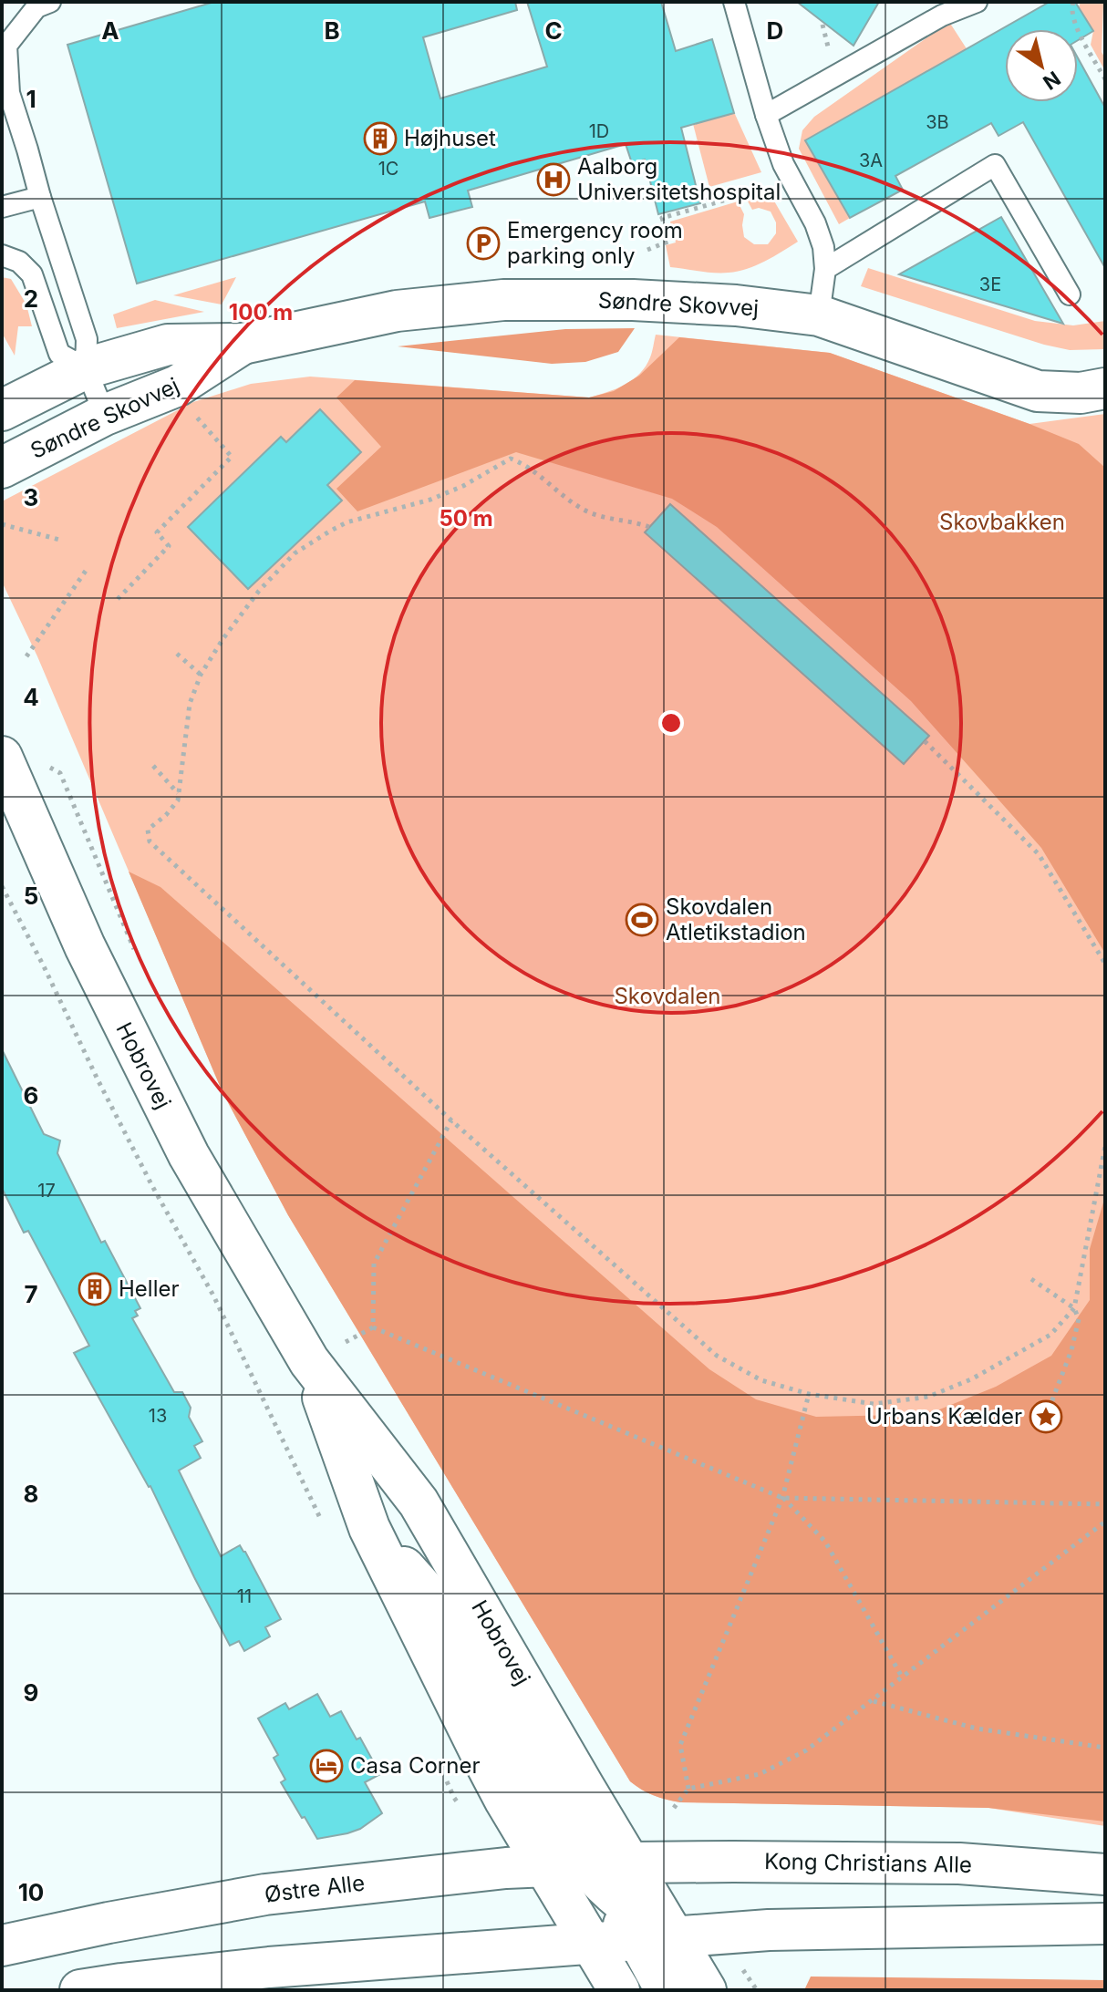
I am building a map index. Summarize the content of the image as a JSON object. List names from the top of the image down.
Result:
{
  "streets": {
    "street": [
      "Søndre Skovvej",
      "Hobrovej",
      "Kong Christians Alle",
      "Østre Alle"
    ]
  },
  "crossings": [
    ["Hobrovej", "Kong Christians Alle"],
    ["Hobrovej", "Østre Alle"],
    ["Kong Christians Alle", "Østre Alle"]
  ],
  "parks": ["Skovbakken", "Skovdalen"],
  "places": {
    "building": ["Højhuset", "Heller"],
    "hospital": ["Aalborg Universitetshospital"],
    "parking": ["Emergency room parking only"],
    "sports": ["Skovdalen Atletikstadion"],
    "place": ["Urbans Kælder"],
    "hotel": ["Casa Corner"]
  },
  "house_numbers": [
    "3B",
    "1D",
    "3A",
    "1C",
    "3E",
    "17",
    "13",
    "11"
  ],
  "north": "bottom right",
  "grid": {
    "columns": [
      "A",
      "B",
      "C",
      "D"
    ],
    "rows": [
      "1",
      "2",
      "3",
      "4",
      "5",
      "6",
      "7",
      "8",
      "9",
      "10"
    ]
  },
  "rings": ["100 m", "50 m"]
}
